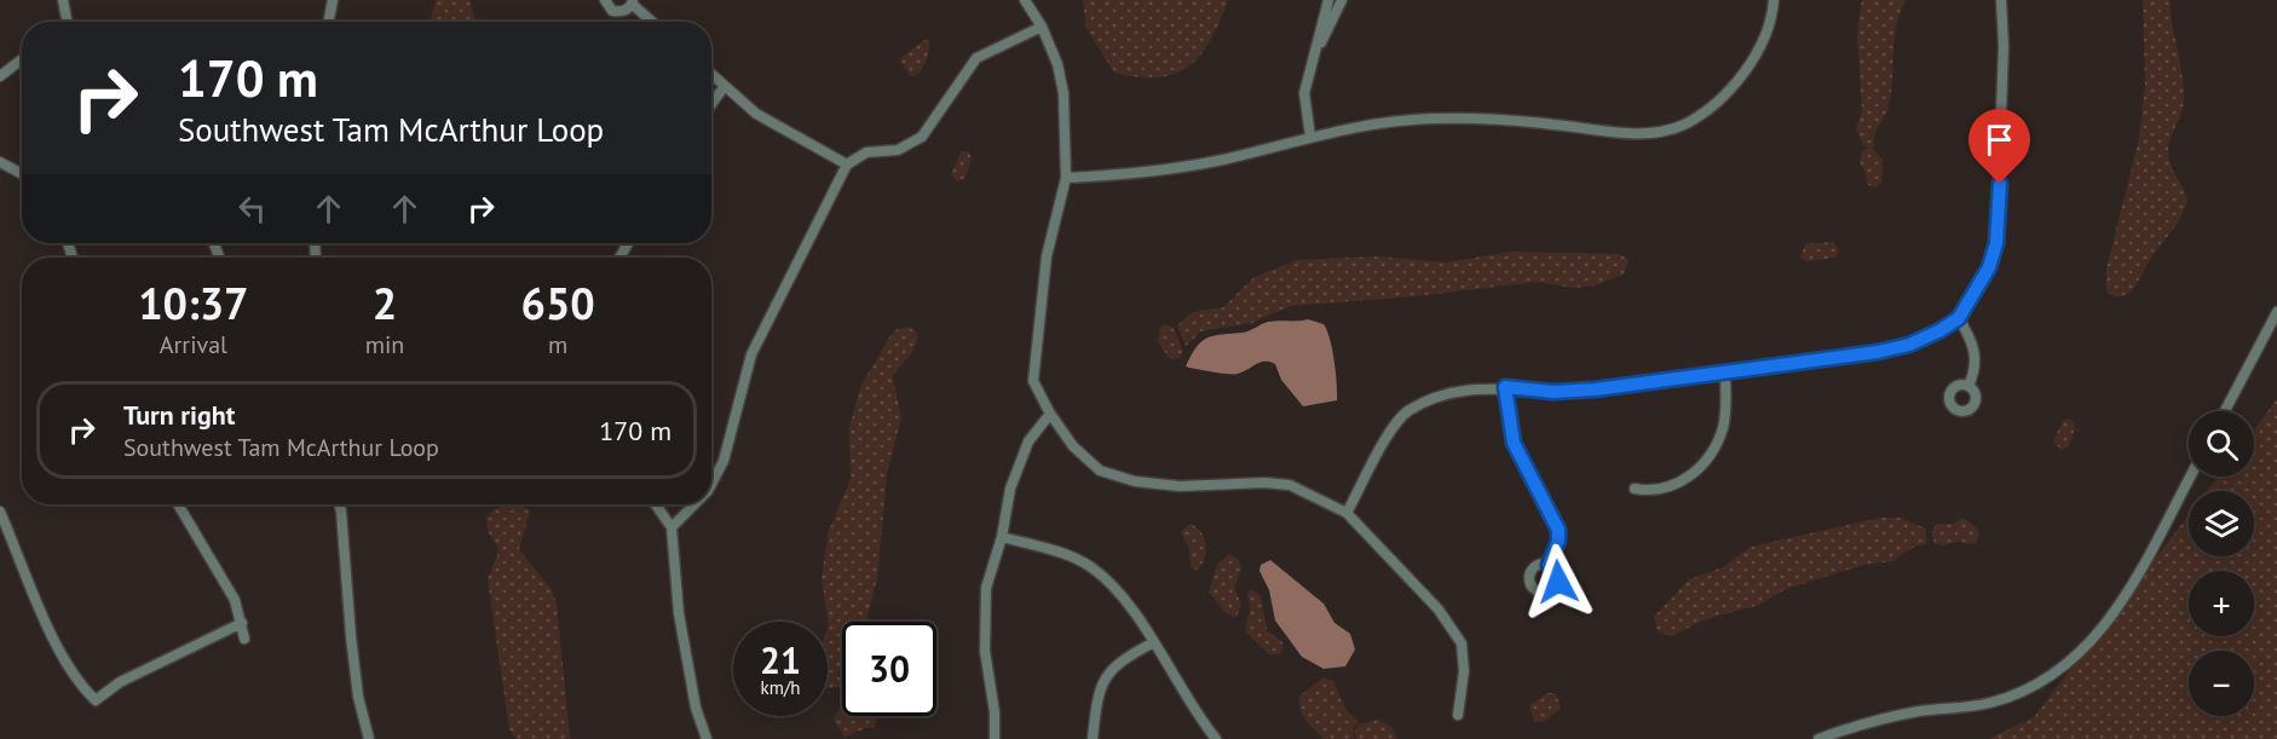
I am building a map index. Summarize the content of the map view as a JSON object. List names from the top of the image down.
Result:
{
  "page": {
    "turn": ["170 m", "Southwest Tam McArthur Loop"],
    "eta": [
      "10:37",
      "Arrival",
      "2",
      "min",
      "650",
      "m"
    ],
    "list": [
      {
        "name": "Turn right",
        "note": "Southwest Tam McArthur Loop",
        "value": "170 m"
      }
    ],
    "map_buttons": ["+", "−"],
    "speed": "21 km/h",
    "limit": "30"
  }
}
